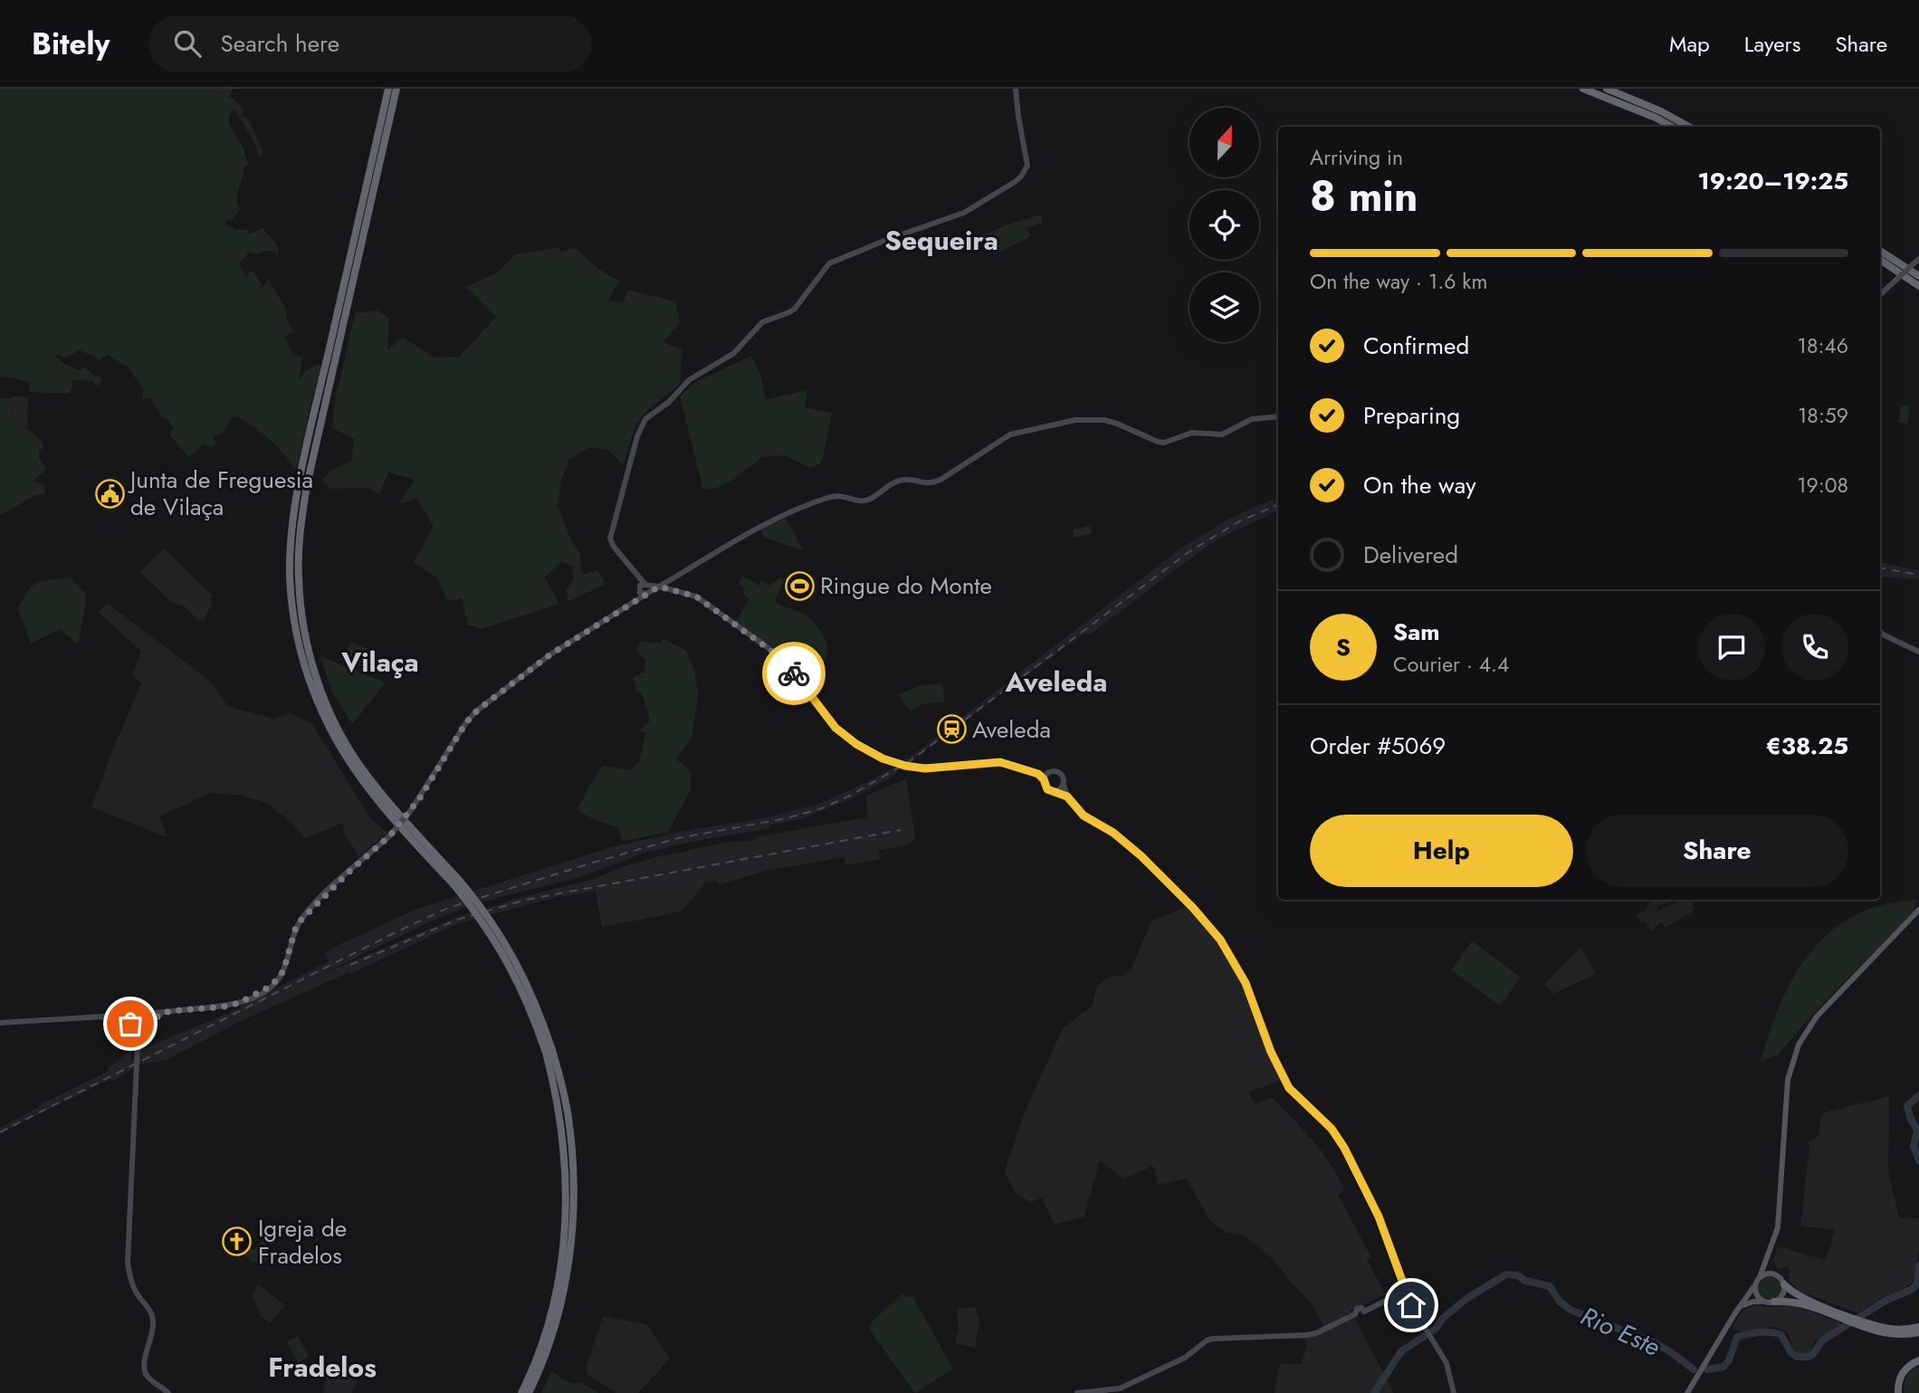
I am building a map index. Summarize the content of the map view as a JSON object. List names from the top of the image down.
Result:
{
  "districts": [
    "Sequeira",
    "Vilaça",
    "Aveleda",
    "Fradelos"
  ],
  "water": ["Rio Este"],
  "places": {
    "public building": ["Junta de Freguesia de Vilaça"],
    "sports": ["Ringue do Monte"],
    "station": ["Aveleda"],
    "church": ["Igreja de Fradelos"]
  },
  "north": "top",
  "page": {
    "header": "Bitely",
    "search": "Search here",
    "nav": ["Map", "Layers", "Share"],
    "heading": ["8 min", "Arriving in", "19:20–19:25"],
    "panel": [
      "Sam",
      "Courier · 4.4",
      "Order #5069",
      "€38.25"
    ],
    "bar": "On the way · 1.6 km",
    "list": [
      ["Confirmed", "18:46"],
      ["Preparing", "18:59"],
      ["On the way", "19:08"],
      "Delivered"
    ],
    "round": "S",
    "buttons": ["Help", "Share"]
  }
}
